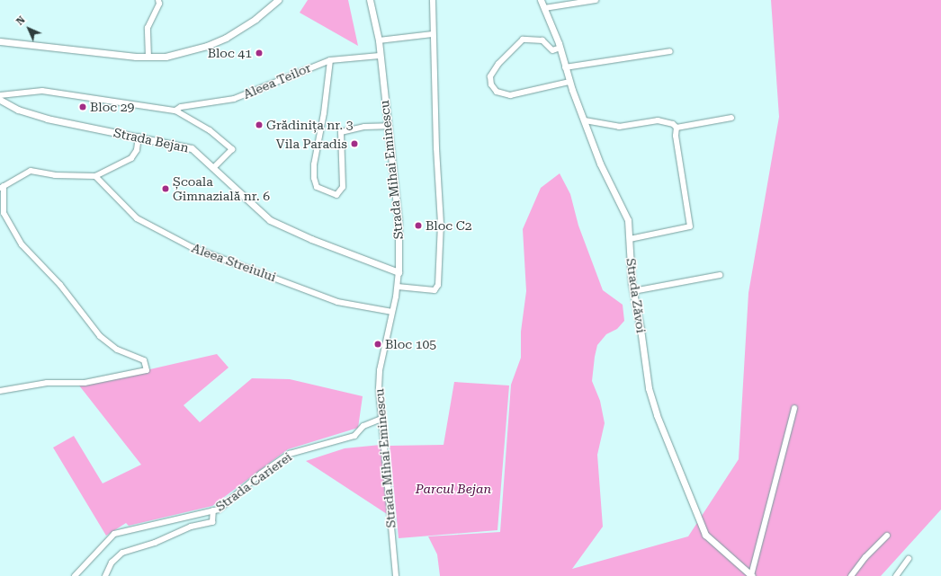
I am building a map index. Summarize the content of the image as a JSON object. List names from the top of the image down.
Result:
{
  "streets": {
    "street": [
      "Aleea Teilor",
      "Strada Bejan",
      "Strada Mihai Eminescu",
      "Aleea Streiului",
      "Strada Zăvoi",
      "Strada Carierei"
    ]
  },
  "crossings": [
    ["Aleea Teilor", "Strada Bejan"],
    ["Aleea Teilor", "Strada Mihai Eminescu"],
    ["Strada Bejan", "Strada Mihai Eminescu"],
    ["Strada Mihai Eminescu", "Aleea Streiului"],
    ["Strada Mihai Eminescu", "Strada Carierei"]
  ],
  "parks": ["Parcul Bejan"],
  "places": [
    "Bloc 41",
    "Bloc 29",
    "Grădinița nr. 3",
    "Vila Paradis",
    "Școala Gimnazială nr. 6",
    "Bloc C2",
    "Bloc 105"
  ],
  "north": "top left"
}
